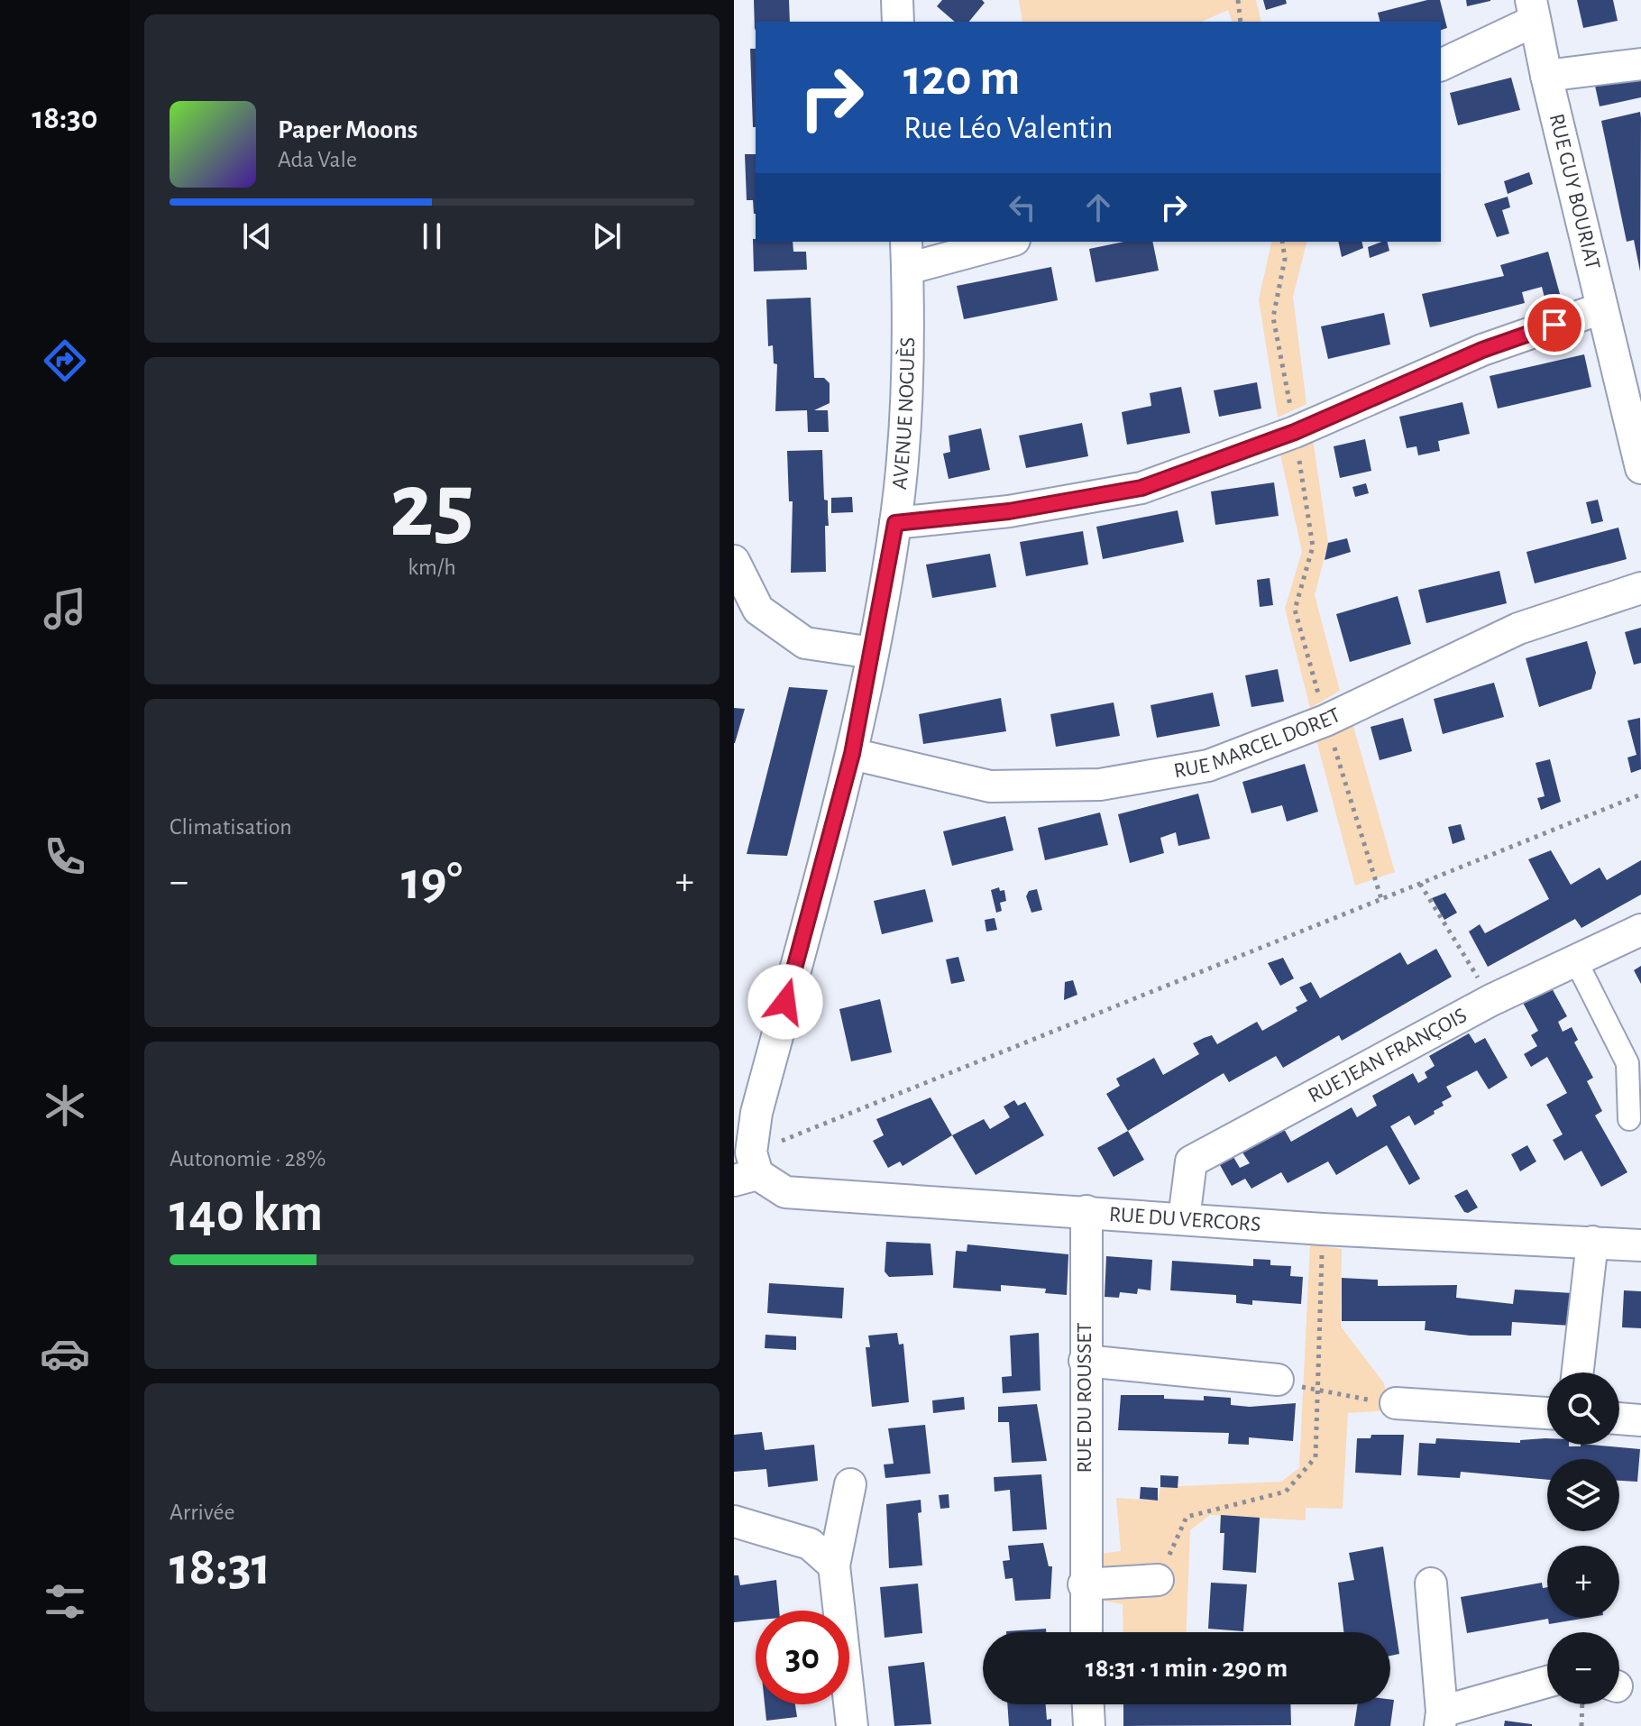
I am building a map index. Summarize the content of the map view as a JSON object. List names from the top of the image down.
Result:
{
  "streets": {
    "street": [
      "RUE GUY BOURIAT",
      "AVENUE NOGUÈS",
      "RUE MARCEL DORET",
      "RUE JEAN FRANÇOIS",
      "RUE DU VERCORS",
      "RUE DU ROUSSET"
    ]
  },
  "crossings": [
    ["AVENUE NOGUÈS", "RUE MARCEL DORET"],
    ["AVENUE NOGUÈS", "RUE DU VERCORS"],
    ["RUE JEAN FRANÇOIS", "RUE DU VERCORS"],
    ["RUE DU VERCORS", "RUE DU ROUSSET"]
  ],
  "page": {
    "tabs": "18:30",
    "turn": ["120 m", "Rue Léo Valentin"],
    "song": ["Paper Moons", "Ada Vale"],
    "tile": [
      ["25", "km/h"],
      "Climatisation",
      ["Autonomie · 28%", "140 km"],
      ["Arrivée", "18:31"]
    ],
    "heat": ["−", "19°", "+"],
    "map_buttons": ["+", "−"],
    "limit": "30",
    "trip": "18:31 · 1 min · 290 m"
  }
}
